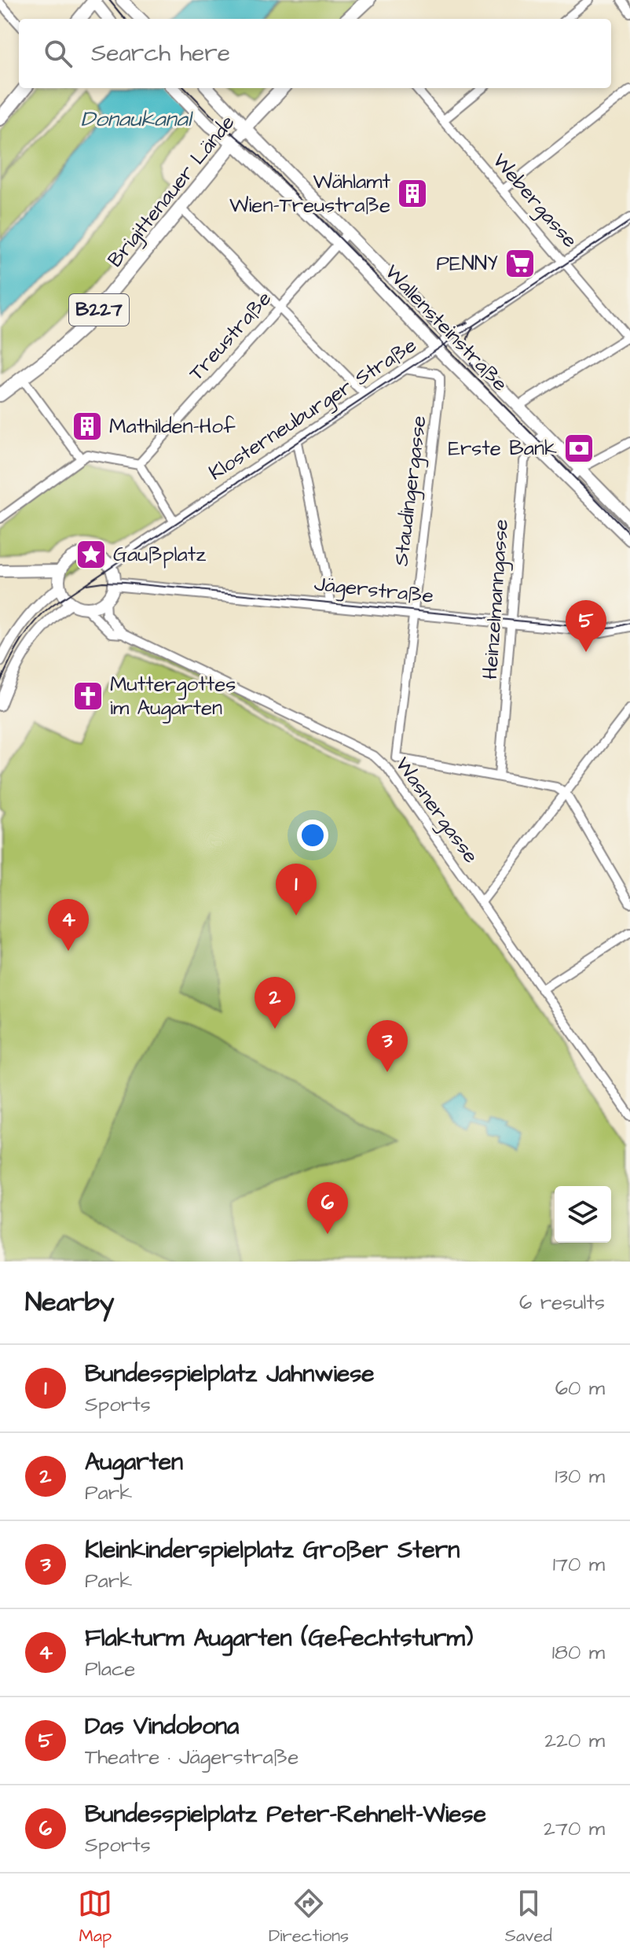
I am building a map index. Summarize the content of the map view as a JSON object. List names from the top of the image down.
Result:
{
  "streets": {
    "main road": [
      "Brigittenauer Lände",
      "B227",
      "Wallensteinstraße",
      "Jägerstraße"
    ],
    "street": [
      "Webergasse",
      "Treustraße",
      "Klosterneuburger Straße",
      "Staudingergasse",
      "Heinzelmanngasse",
      "Wasnergasse"
    ]
  },
  "crossings": [
    ["Brigittenauer Lände", "Wallensteinstraße"],
    ["Webergasse", "Klosterneuburger Straße"],
    ["Wallensteinstraße", "Treustraße"],
    ["Wallensteinstraße", "Klosterneuburger Straße"],
    ["Wallensteinstraße", "Heinzelmanngasse"],
    ["Klosterneuburger Straße", "Staudingergasse"],
    ["Klosterneuburger Straße", "Jägerstraße"],
    ["Klosterneuburger Straße", "Wasnergasse"],
    ["Staudingergasse", "Jägerstraße"],
    ["Staudingergasse", "Heinzelmanngasse"],
    ["Jägerstraße", "Heinzelmanngasse"],
    ["Jägerstraße", "Wasnergasse"]
  ],
  "water": ["Donaukanal"],
  "places": {
    "building": ["Wählamt Wien-Treustraße", "Mathilden-Hof"],
    "supermarket": ["PENNY"],
    "bank": ["Erste Bank"],
    "place": ["Gaußplatz"],
    "church": ["Muttergottes im Augarten"]
  },
  "page": {
    "search": "Search here",
    "pins": [
      "5",
      "1",
      "4",
      "2",
      "3",
      "6"
    ],
    "heading": ["Nearby", "6 results"],
    "list": [
      {
        "mark": "1",
        "name": "Bundesspielplatz Jahnwiese",
        "note": "Sports",
        "value": "60 m"
      },
      {
        "mark": "2",
        "name": "Augarten",
        "note": "Park",
        "value": "130 m"
      },
      {
        "mark": "3",
        "name": "Kleinkinderspielplatz Großer Stern",
        "note": "Park",
        "value": "170 m"
      },
      {
        "mark": "4",
        "name": "Flakturm Augarten (Gefechtsturm)",
        "note": "Place",
        "value": "180 m"
      },
      {
        "mark": "5",
        "name": "Das Vindobona",
        "note": "Theatre · Jägerstraße",
        "value": "220 m"
      },
      {
        "mark": "6",
        "name": "Bundesspielplatz Peter-Rehnelt-Wiese",
        "note": "Sports",
        "value": "270 m"
      }
    ],
    "nav": ["Map", "Directions", "Saved"]
  }
}
